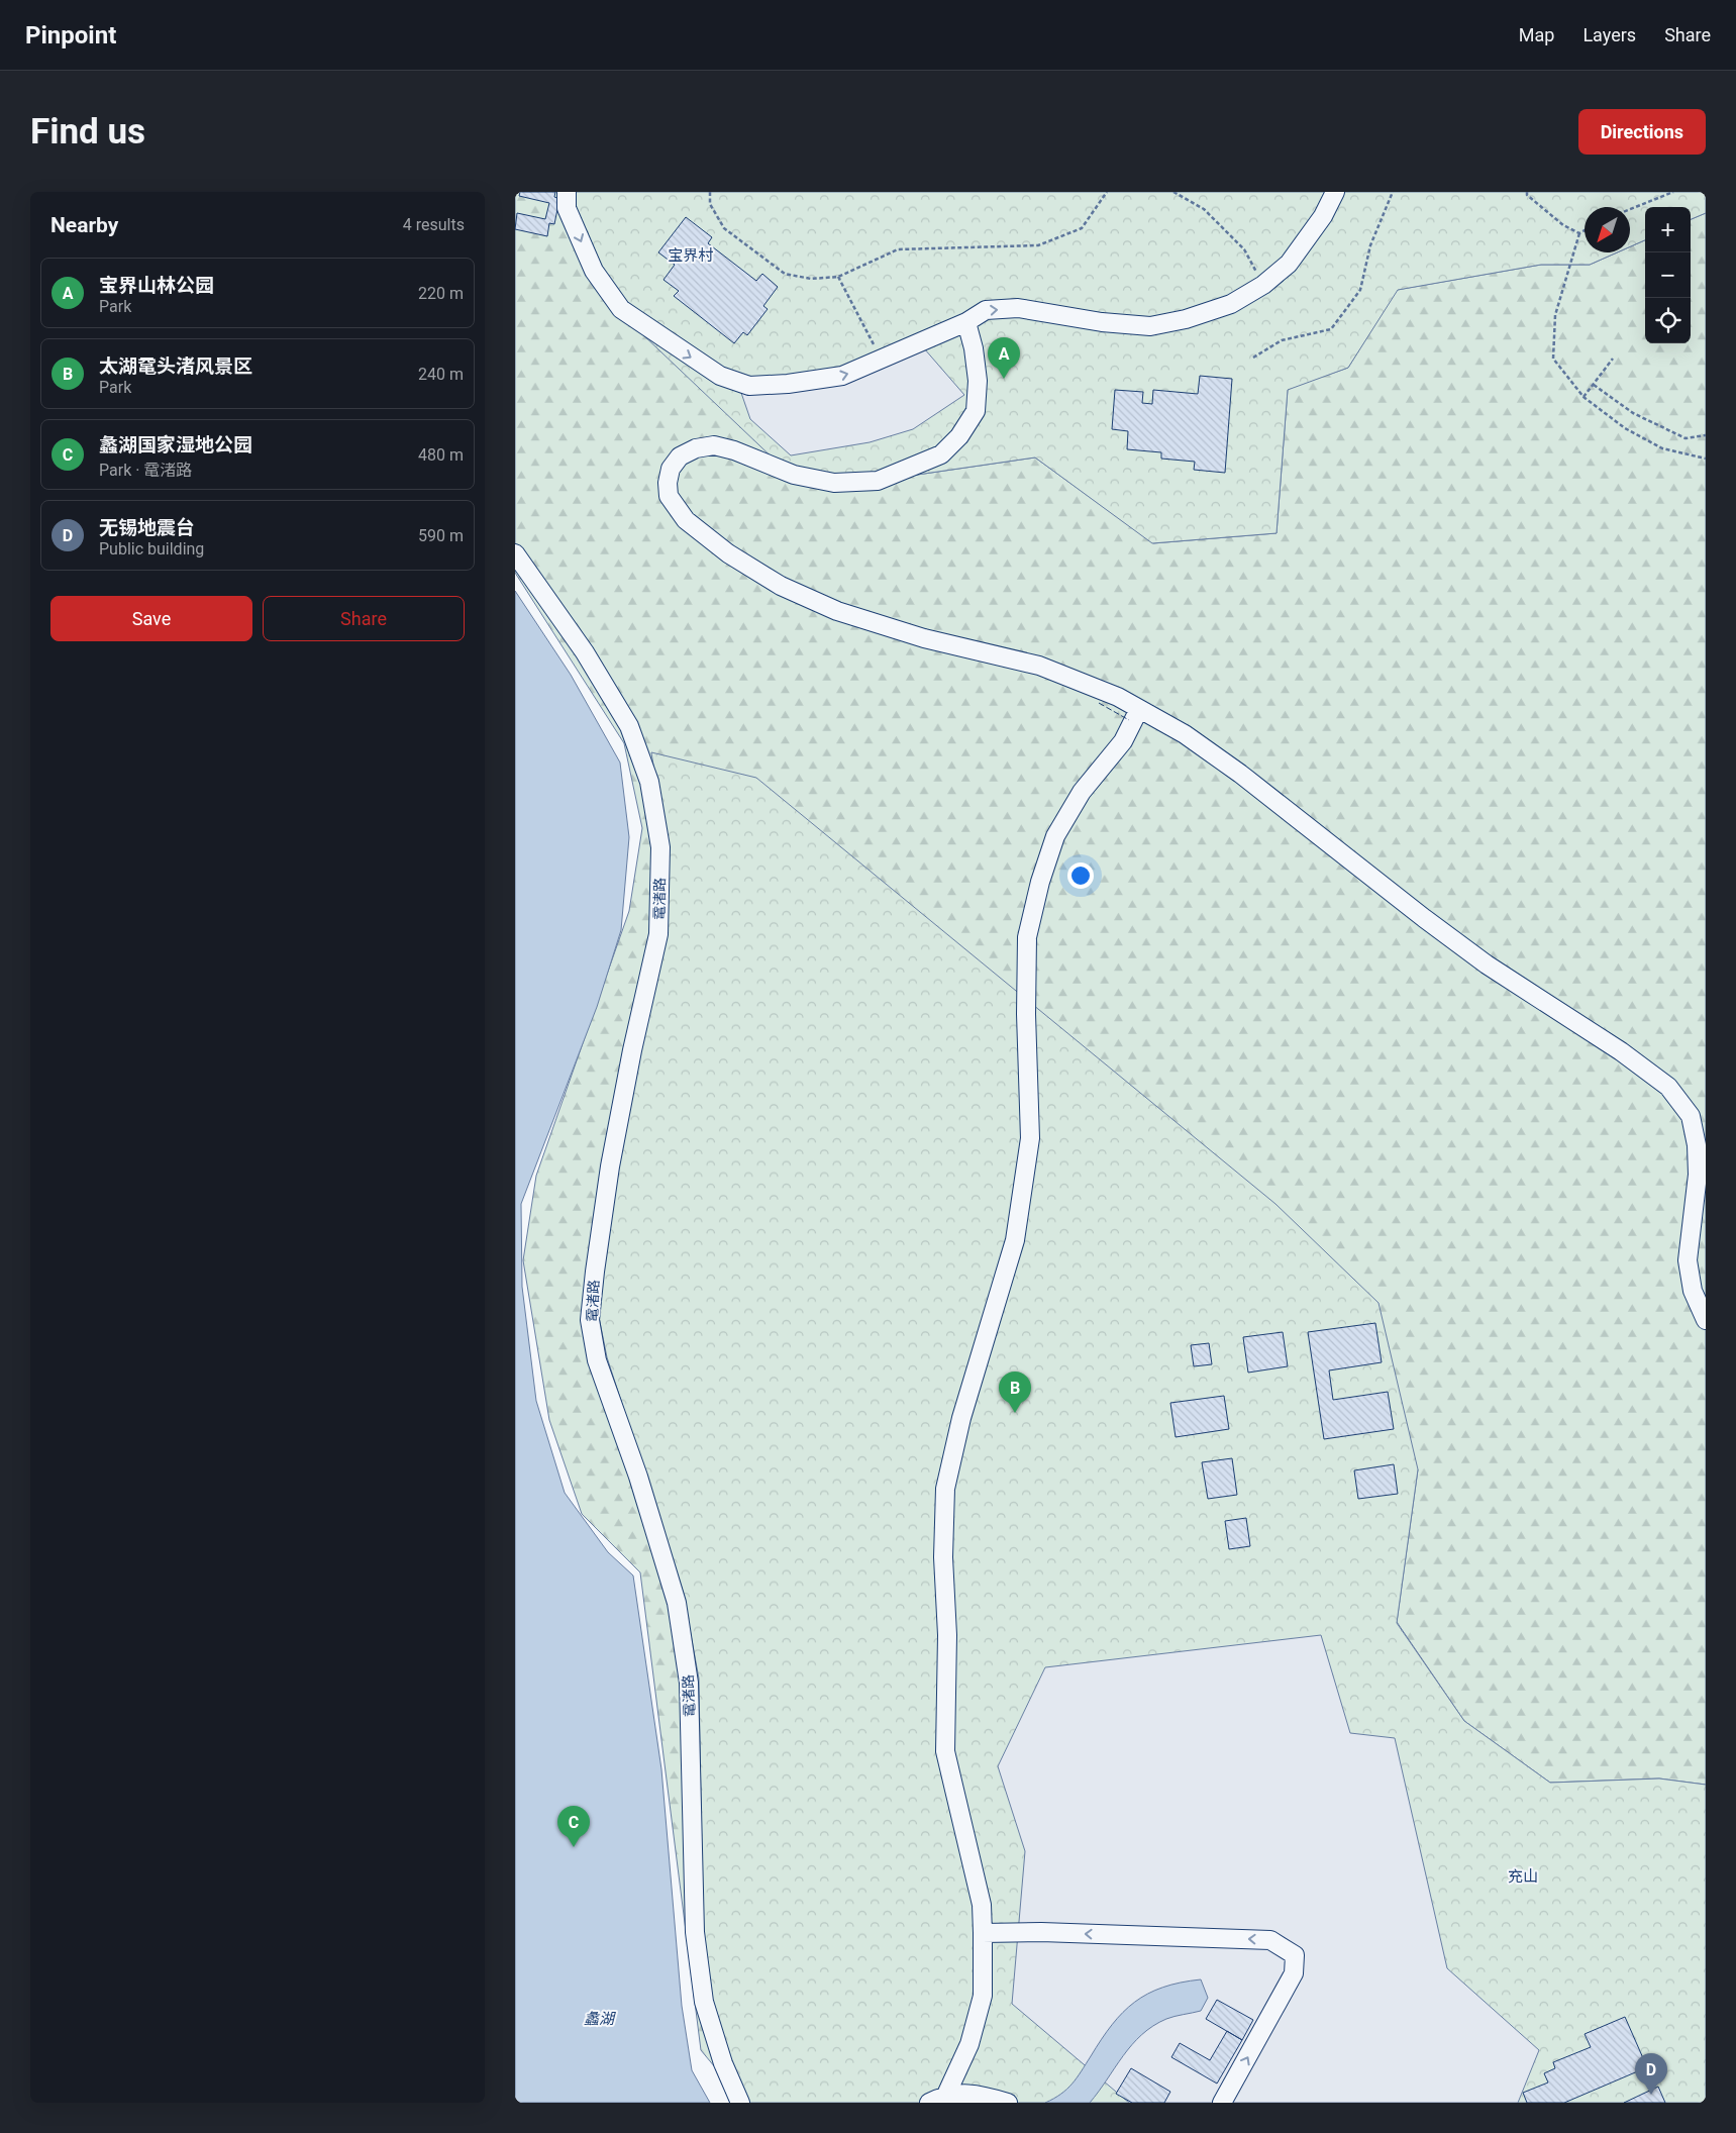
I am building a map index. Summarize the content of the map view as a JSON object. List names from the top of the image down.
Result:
{
  "streets": {
    "street": ["鼋渚路"]
  },
  "districts": ["宝界村", "充山"],
  "water": ["蠡湖"],
  "north": "bottom left",
  "page": {
    "header": "Pinpoint",
    "nav": ["Map", "Layers", "Share"],
    "buttons": [
      "Directions",
      ["Save", "Share"]
    ],
    "title": "Find us",
    "heading": ["Nearby", "4 results"],
    "map_buttons": ["+", "−"],
    "list": [
      {
        "mark": "A",
        "name": "宝界山林公园",
        "note": "Park",
        "value": "220 m"
      },
      {
        "mark": "B",
        "name": "太湖鼋头渚风景区",
        "note": "Park",
        "value": "240 m"
      },
      {
        "mark": "C",
        "name": "蠡湖国家湿地公园",
        "note": "Park · 鼋渚路",
        "value": "480 m"
      },
      {
        "mark": "D",
        "name": "无锡地震台",
        "note": "Public building",
        "value": "590 m"
      }
    ],
    "pins": [
      "A",
      "B",
      "C",
      "D"
    ]
  }
}
